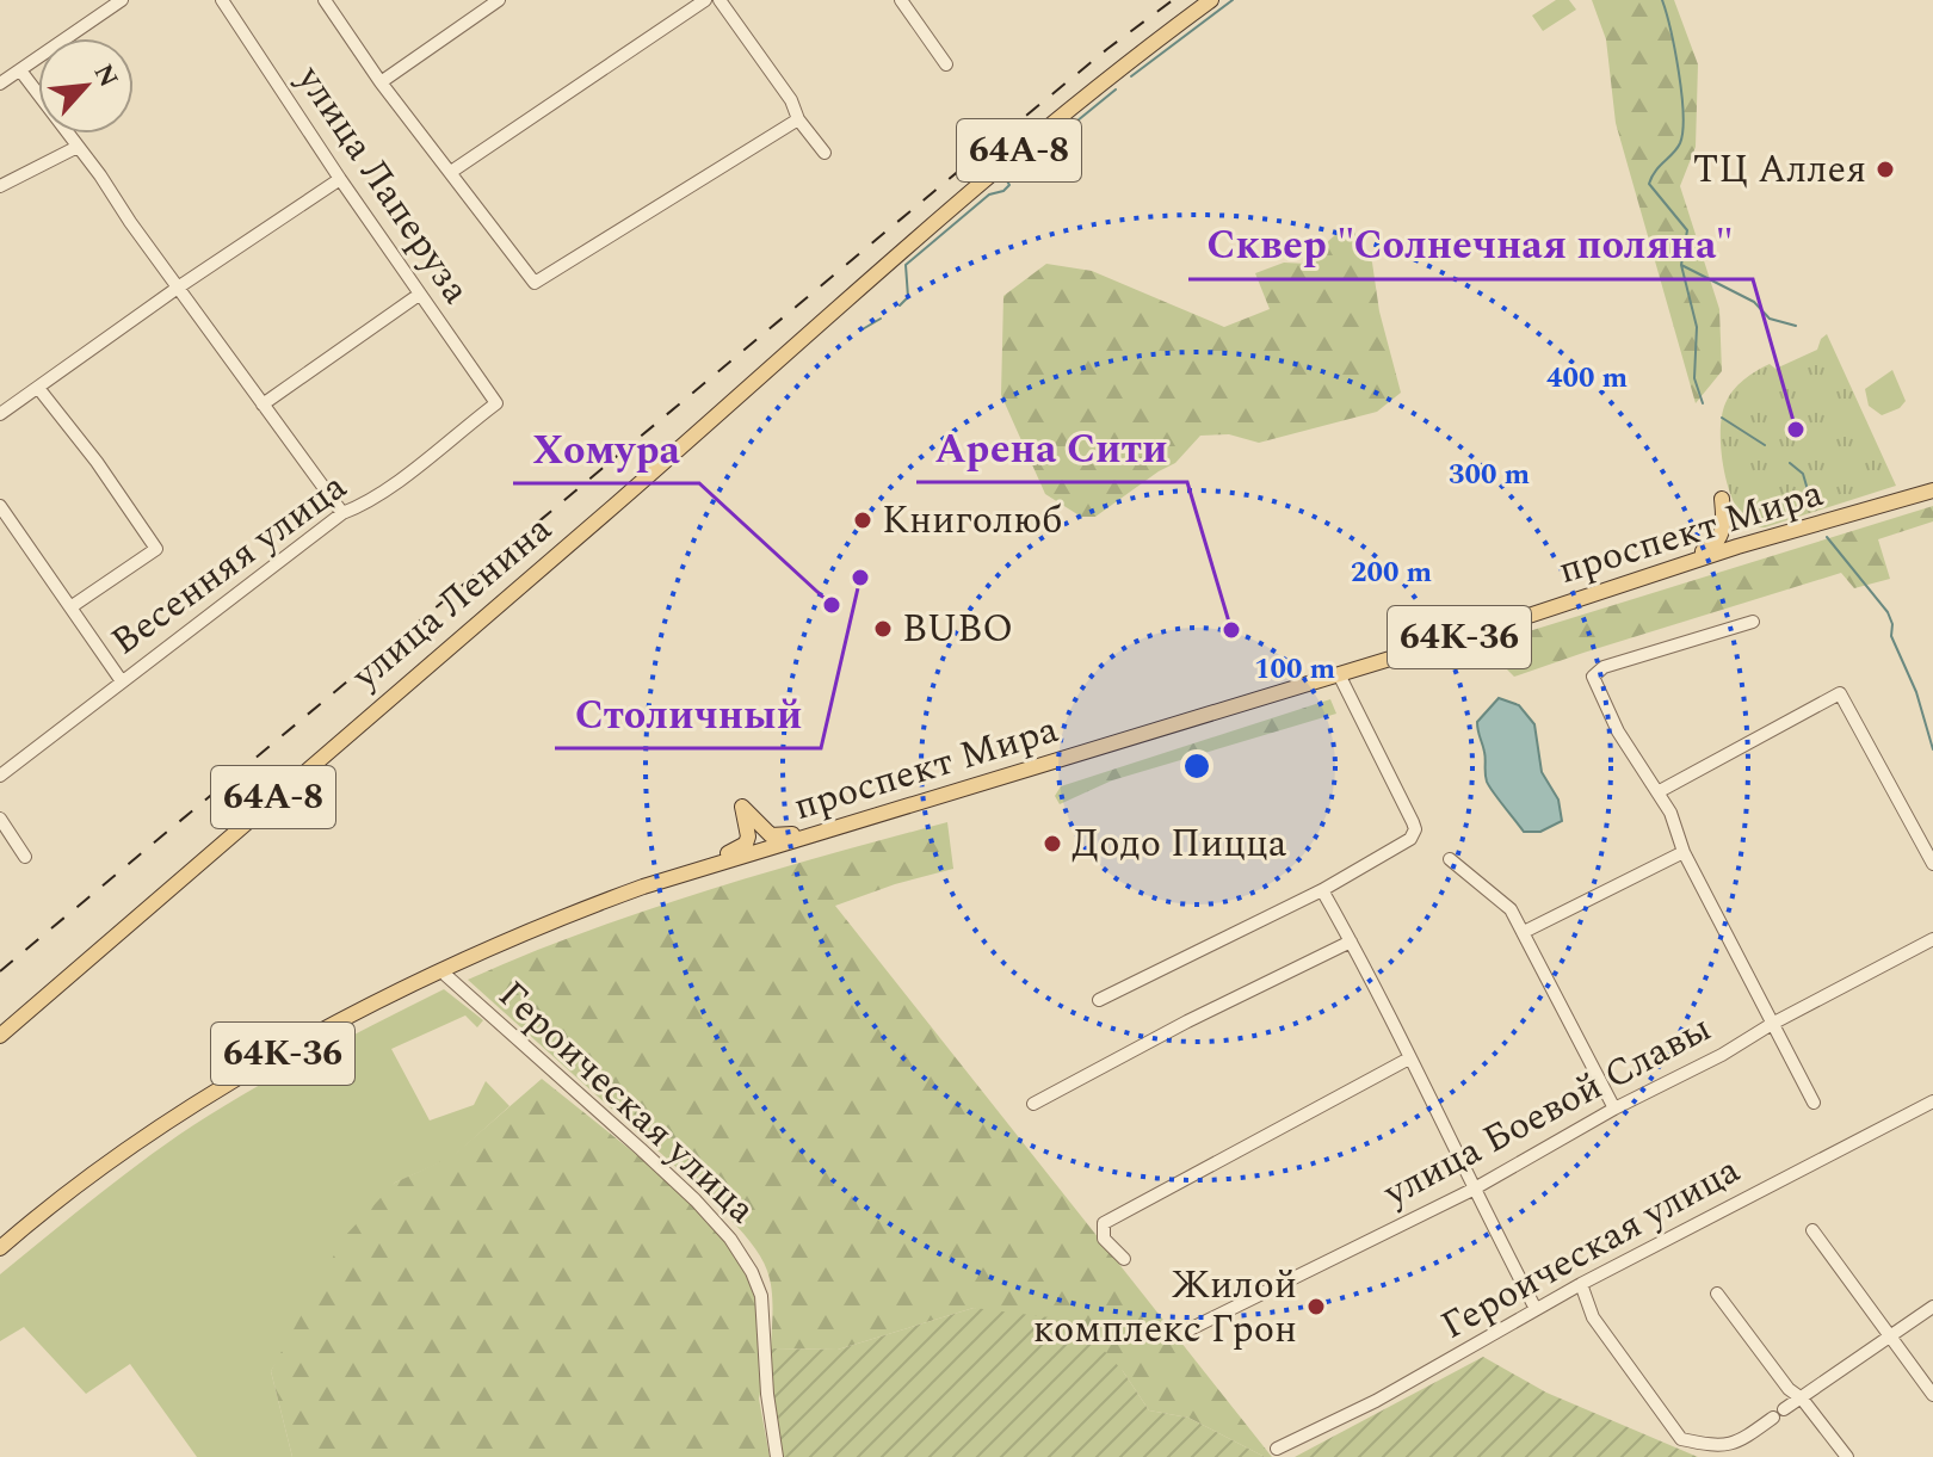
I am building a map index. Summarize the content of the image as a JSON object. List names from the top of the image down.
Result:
{
  "streets": {
    "main road": [
      "64А-8",
      "проспект Мира",
      "улица Ленина",
      "64К-36"
    ],
    "street": [
      "улица Лаперуза",
      "Весенняя улица",
      "Героическая улица",
      "улица Боевой Славы"
    ]
  },
  "crossings": [
    ["улица Лаперуза", "Весенняя улица"],
    ["проспект Мира", "Героическая улица"]
  ],
  "places": [
    "ТЦ Аллея",
    "Сквер \"Солнечная поляна\"",
    "Книголюб",
    "Столичный",
    "Хомура",
    "BUBO",
    "Арена Сити",
    "Додо Пицца",
    "Жилой комплекс Грон"
  ],
  "north": "top right",
  "rings": [
    "400 m",
    "300 m",
    "200 m",
    "100 m"
  ]
}
